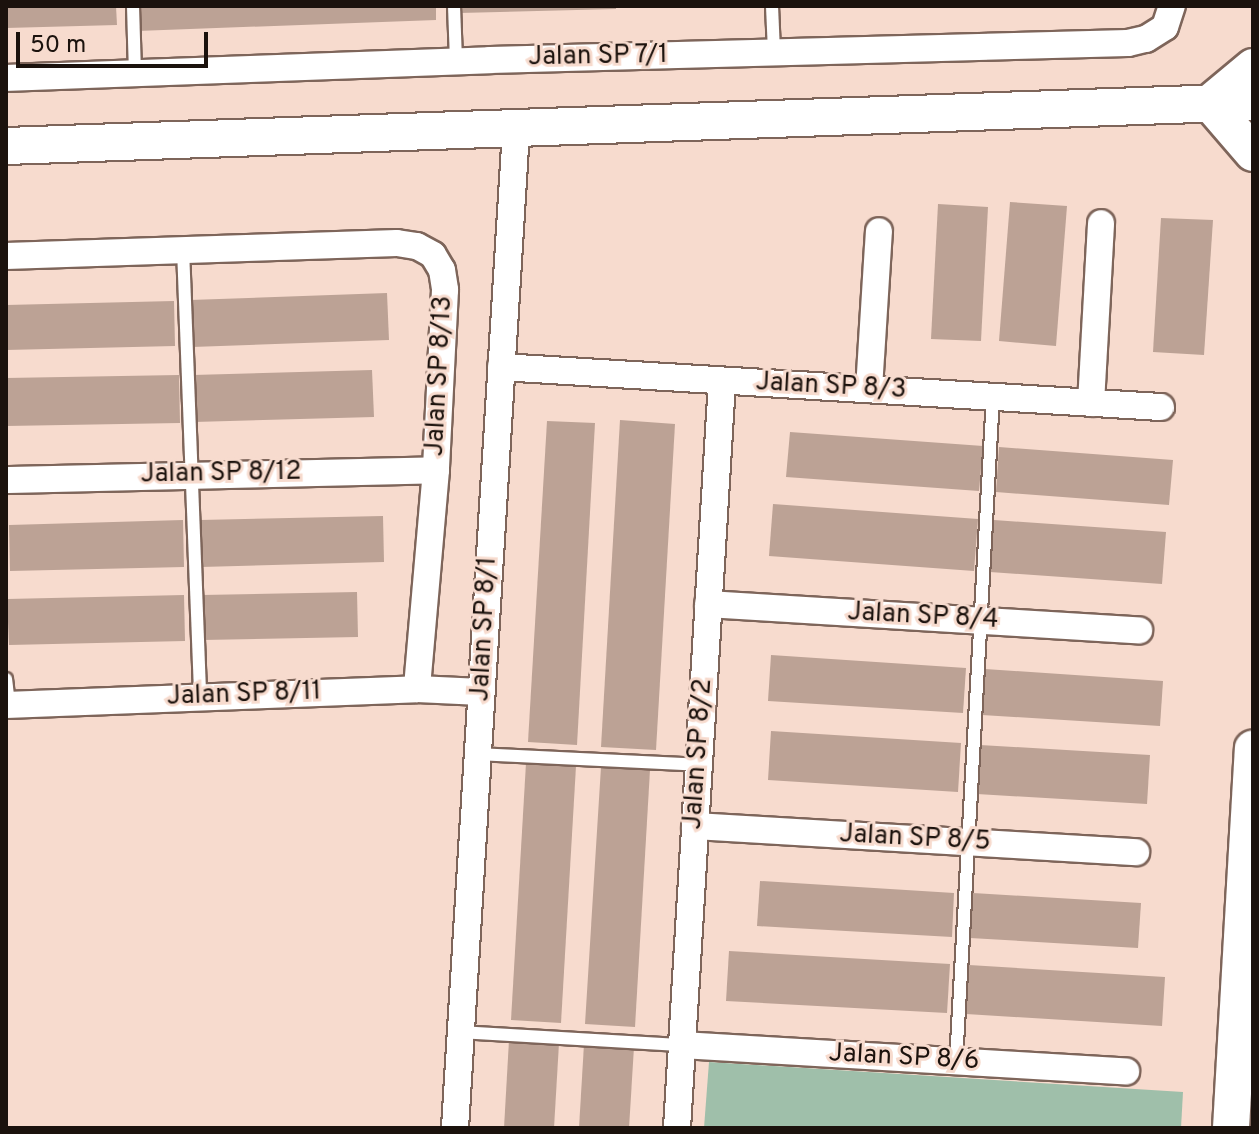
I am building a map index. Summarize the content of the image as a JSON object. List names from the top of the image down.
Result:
{
  "streets": {
    "street": [
      "Jalan SP 7/1",
      "Jalan SP 8/13",
      "Jalan SP 8/3",
      "Jalan SP 8/12",
      "Jalan SP 8/4",
      "Jalan SP 8/1",
      "Jalan SP 8/11",
      "Jalan SP 8/2",
      "Jalan SP 8/5",
      "Jalan SP 8/6"
    ]
  },
  "crossings": [
    ["Jalan SP 8/13", "Jalan SP 8/12"],
    ["Jalan SP 8/13", "Jalan SP 8/11"],
    ["Jalan SP 8/3", "Jalan SP 8/1"],
    ["Jalan SP 8/3", "Jalan SP 8/2"],
    ["Jalan SP 8/4", "Jalan SP 8/2"],
    ["Jalan SP 8/1", "Jalan SP 8/11"],
    ["Jalan SP 8/2", "Jalan SP 8/5"],
    ["Jalan SP 8/2", "Jalan SP 8/6"]
  ],
  "scale_bar": "50 m"
}
